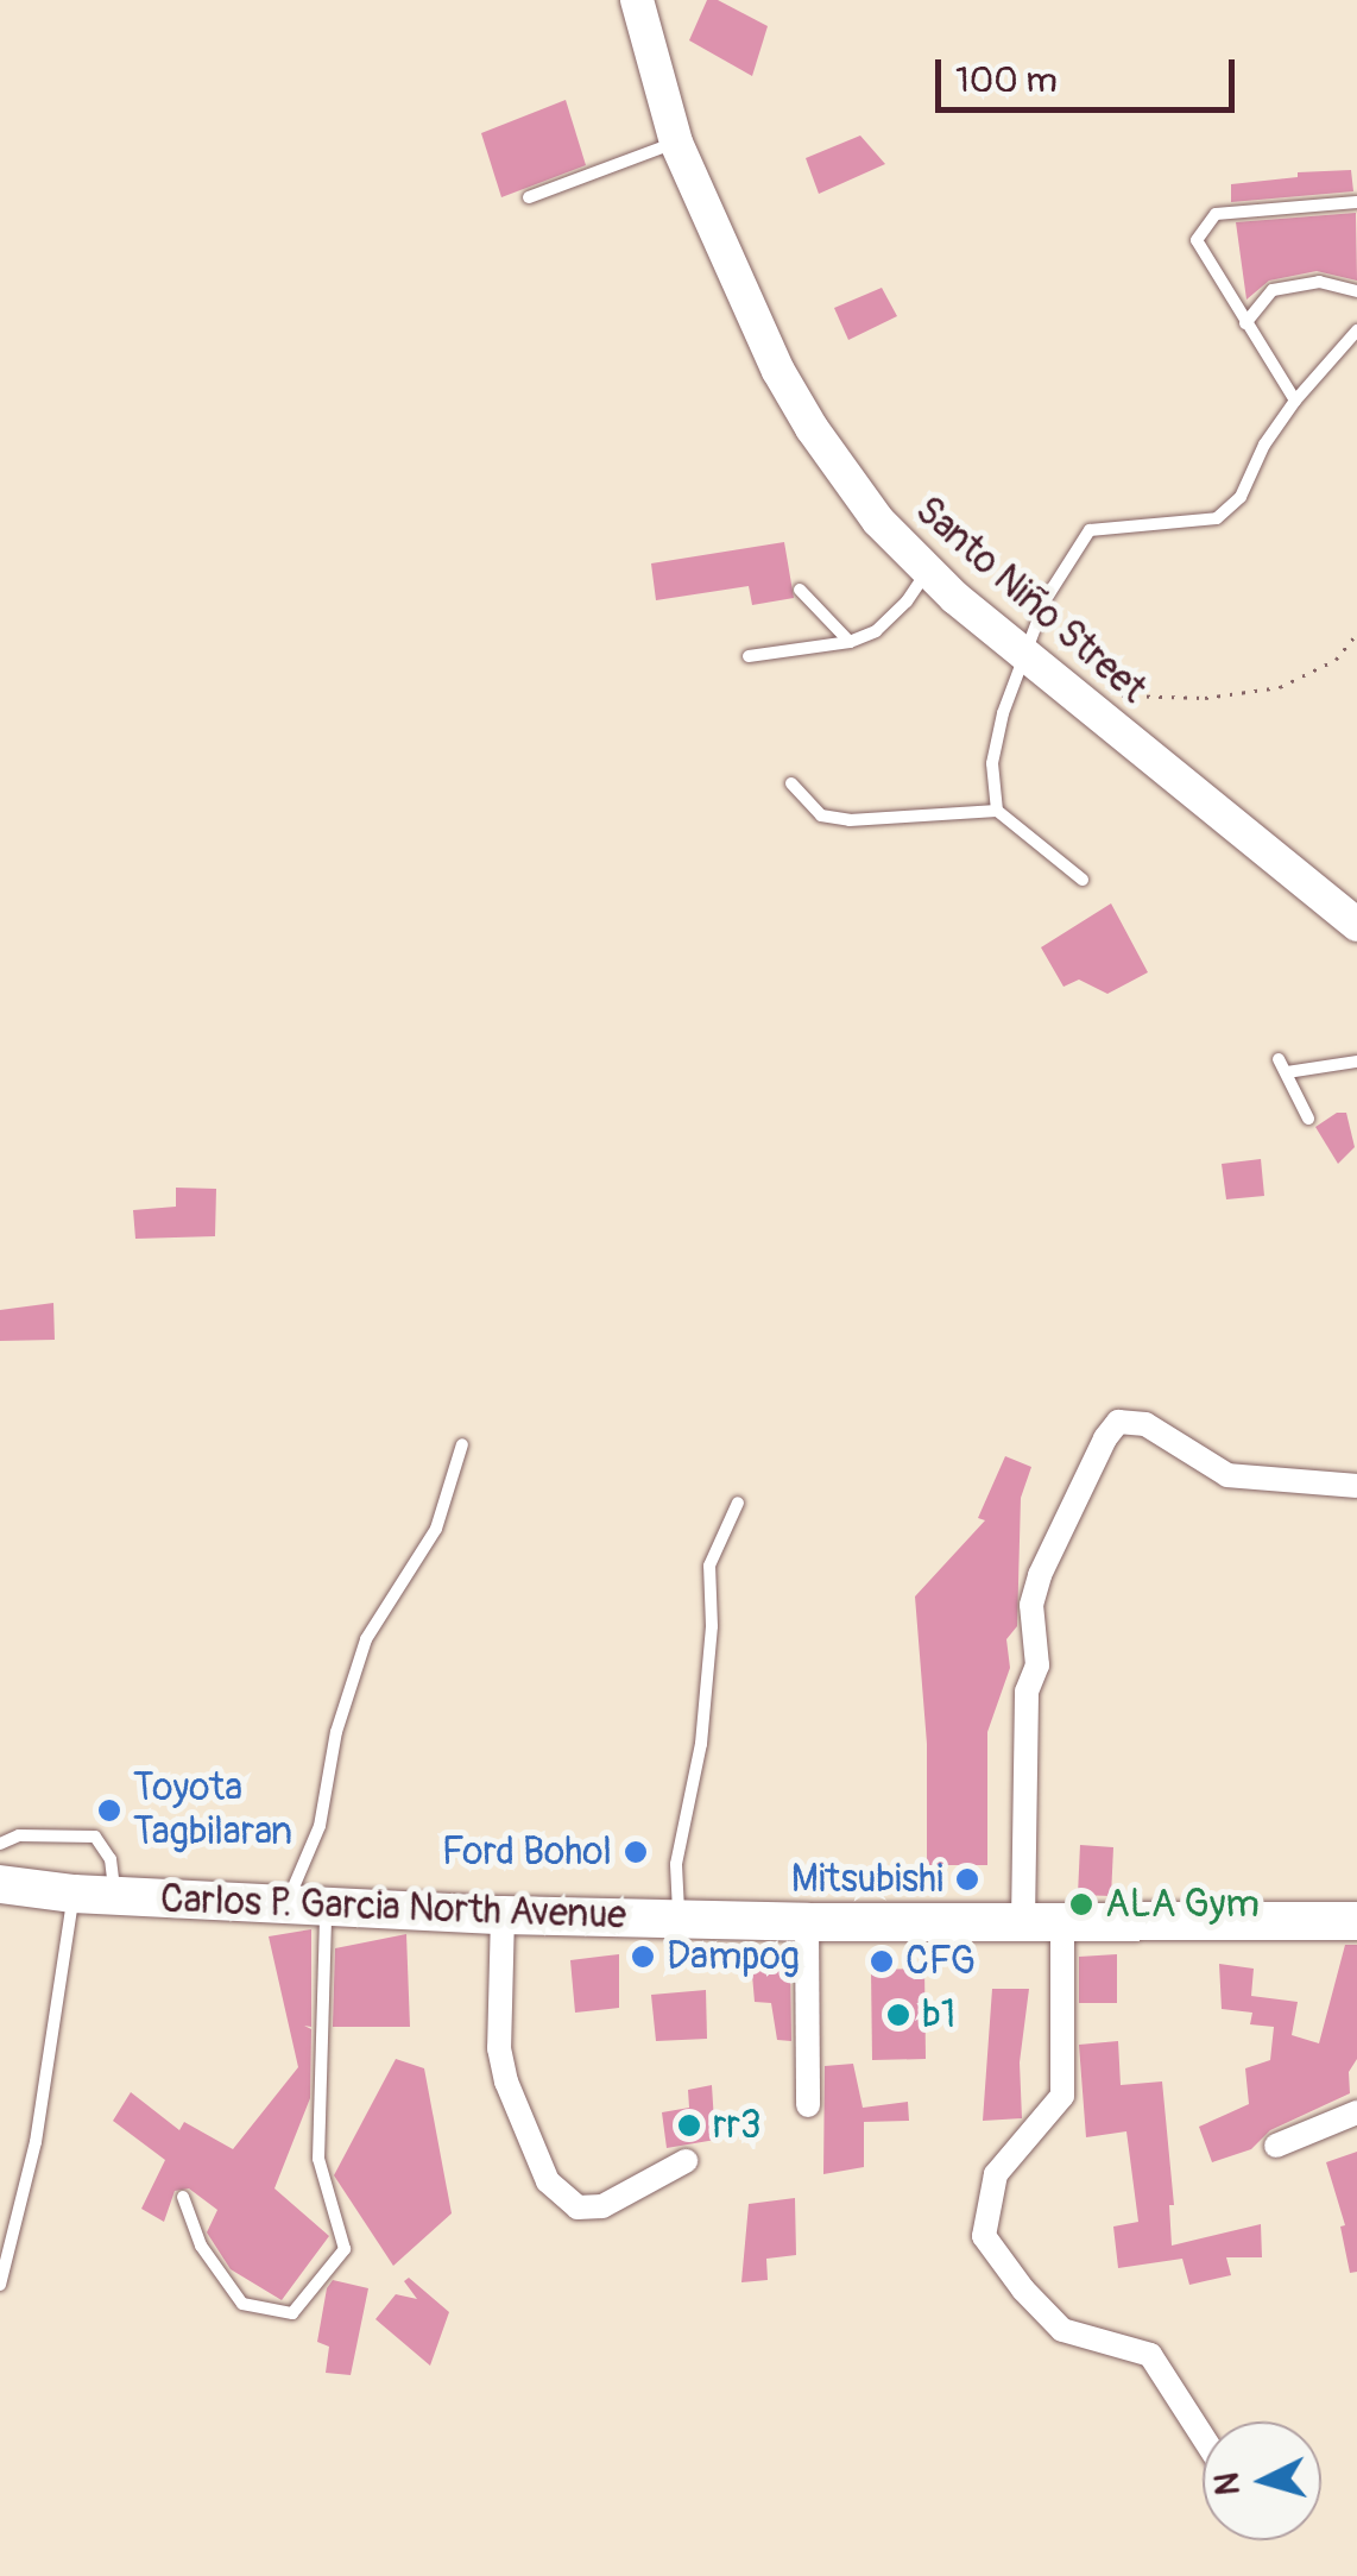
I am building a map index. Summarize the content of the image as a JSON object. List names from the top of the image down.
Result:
{
  "streets": {
    "main road": ["Santo Niño Street", "Carlos P. Garcia North Avenue"]
  },
  "places": [
    "Toyota Tagbilaran",
    "Ford Bohol",
    "Mitsubishi",
    "ALA Gym",
    "Dampog",
    "CFG",
    "b1",
    "rr3"
  ],
  "scale_bar": "100 m",
  "north": "left"
}
